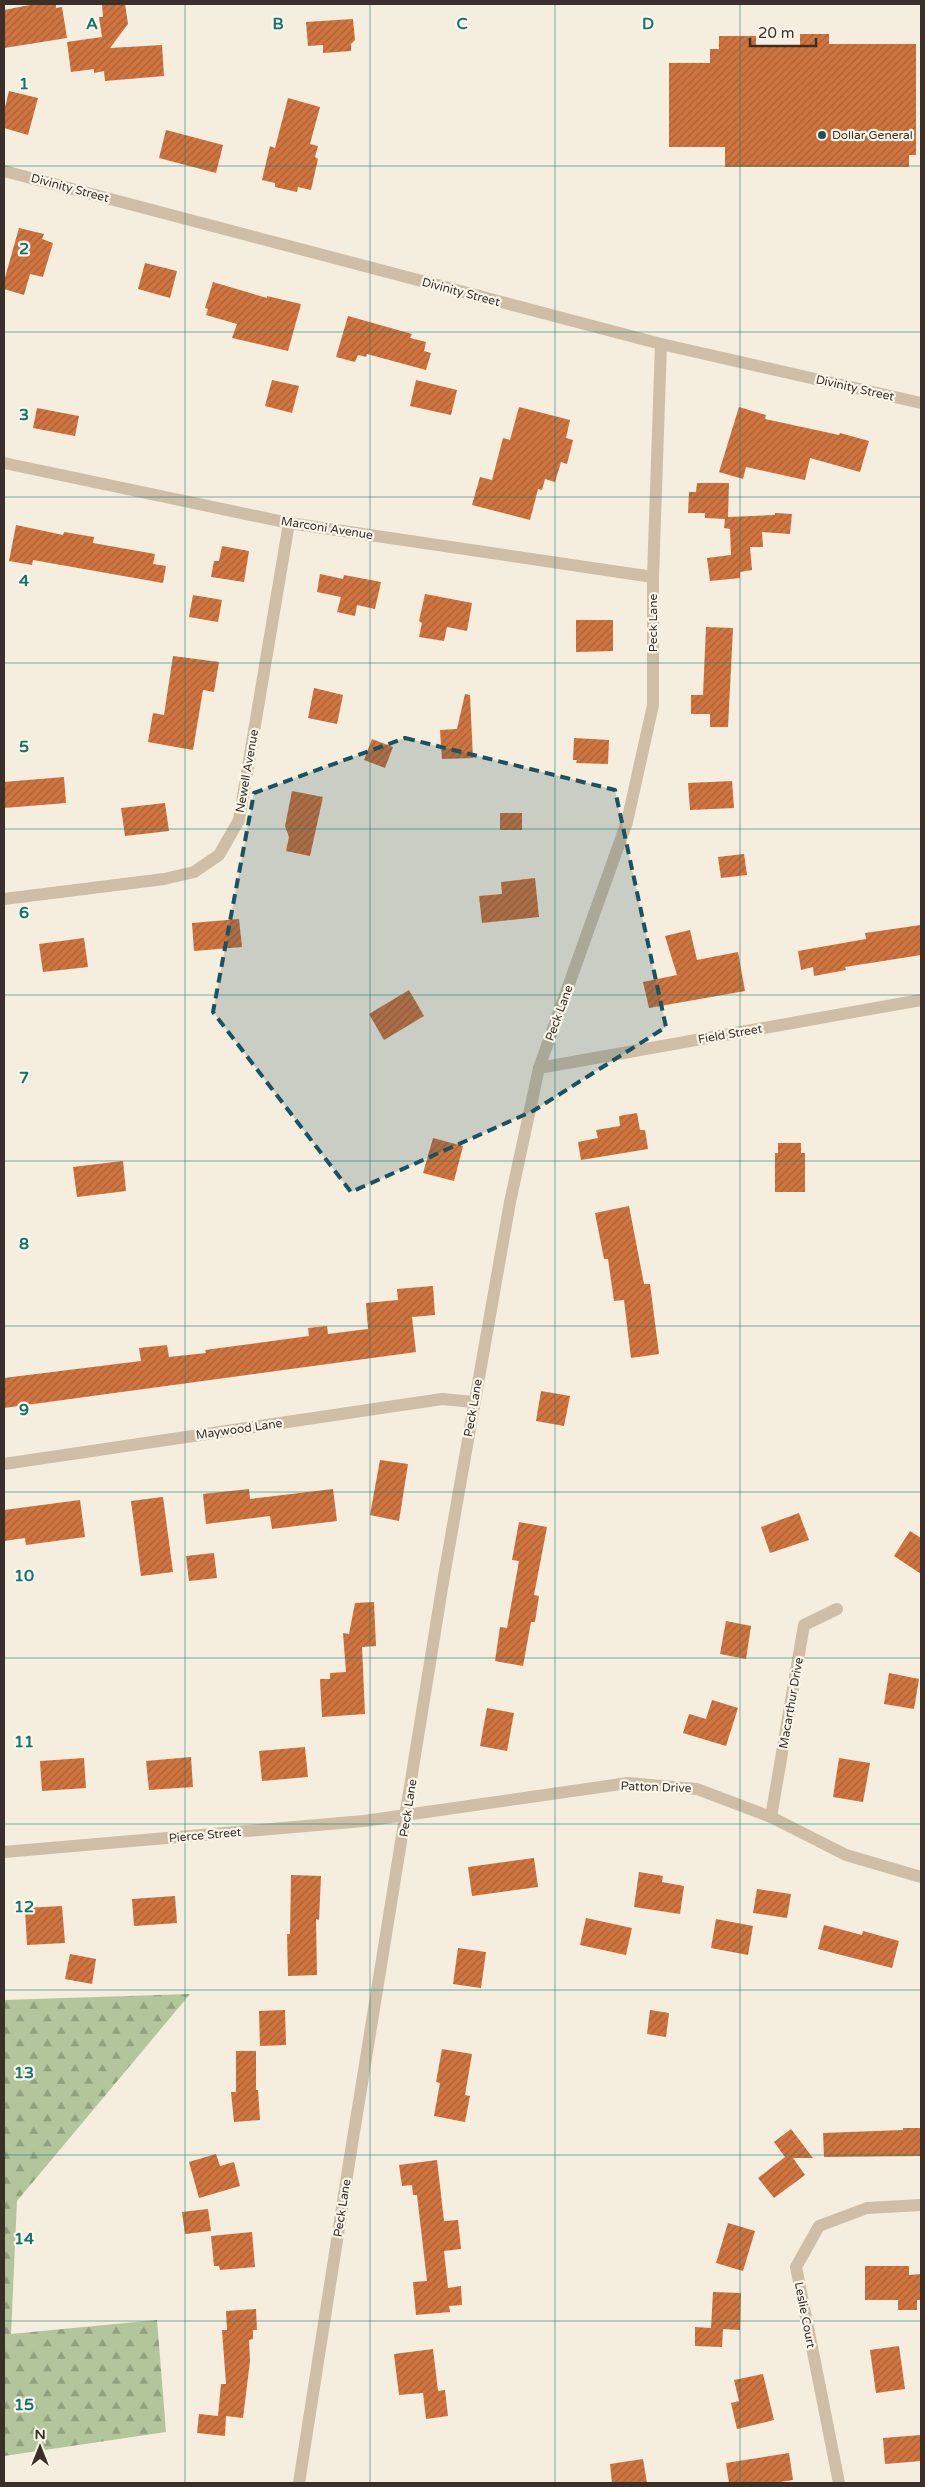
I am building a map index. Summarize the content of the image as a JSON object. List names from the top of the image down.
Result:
{
  "streets": {
    "street": [
      "Divinity Street",
      "Marconi Avenue",
      "Peck Lane",
      "Newell Avenue",
      "Field Street",
      "Maywood Lane",
      "Macarthur Drive",
      "Patton Drive",
      "Pierce Street",
      "Leslie Court"
    ]
  },
  "crossings": [
    ["Divinity Street", "Peck Lane"],
    ["Marconi Avenue", "Peck Lane"],
    ["Marconi Avenue", "Newell Avenue"],
    ["Peck Lane", "Field Street"],
    ["Peck Lane", "Maywood Lane"],
    ["Peck Lane", "Patton Drive"],
    ["Peck Lane", "Pierce Street"],
    ["Macarthur Drive", "Patton Drive"],
    ["Patton Drive", "Pierce Street"]
  ],
  "places": ["Dollar General"],
  "scale_bar": "20 m",
  "north": "top",
  "grid": {
    "columns": [
      "A",
      "B",
      "C",
      "D"
    ],
    "rows": [
      "1",
      "2",
      "3",
      "4",
      "5",
      "6",
      "7",
      "8",
      "9",
      "10",
      "11",
      "12",
      "13",
      "14",
      "15"
    ]
  }
}
